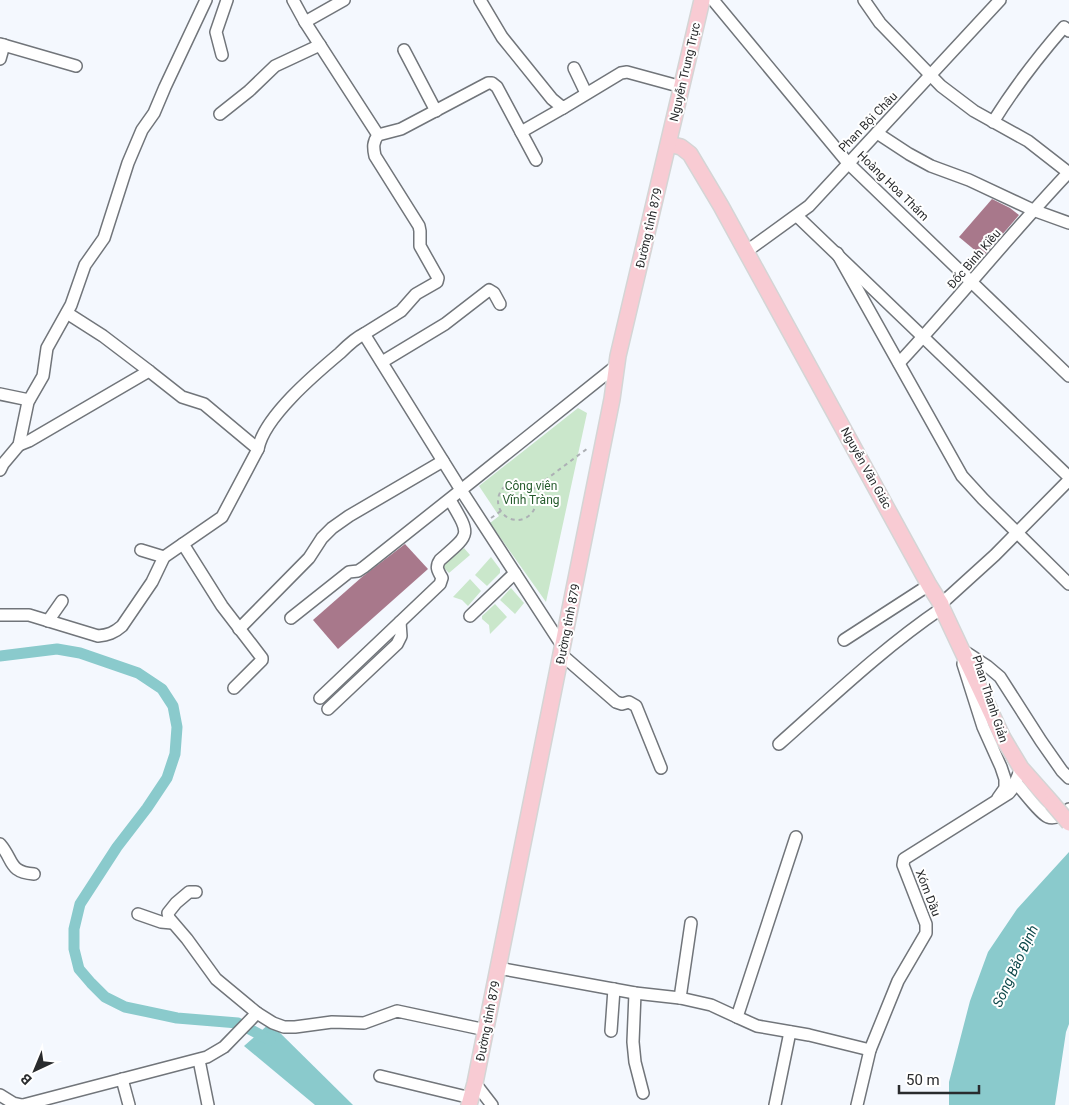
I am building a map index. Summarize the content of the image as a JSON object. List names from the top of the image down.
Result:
{
  "streets": {
    "main road": ["Nguyễn Trung Trực", "Đường tỉnh 879", "Nguyễn Văn Giác"],
    "street": [
      "Phan Bội Châu",
      "Hoàng Hoa Thám",
      "Đốc Binh Kiều",
      "Phan Thanh Giản",
      "Xóm Dầu"
    ]
  },
  "crossings": [
    ["Nguyễn Trung Trực", "Đường tỉnh 879"],
    ["Nguyễn Trung Trực", "Nguyễn Văn Giác"],
    ["Phan Bội Châu", "Hoàng Hoa Thám"],
    ["Phan Bội Châu", "Nguyễn Văn Giác"],
    ["Hoàng Hoa Thám", "Đốc Binh Kiều"],
    ["Đường tỉnh 879", "Nguyễn Văn Giác"],
    ["Nguyễn Văn Giác", "Phan Thanh Giản"],
    ["Nguyễn Văn Giác", "Xóm Dầu"],
    ["Phan Thanh Giản", "Xóm Dầu"]
  ],
  "water": ["Sông Bảo Định"],
  "parks": ["Công viên Vĩnh Tràng"],
  "scale_bar": "50 m",
  "north": "bottom left"
}
